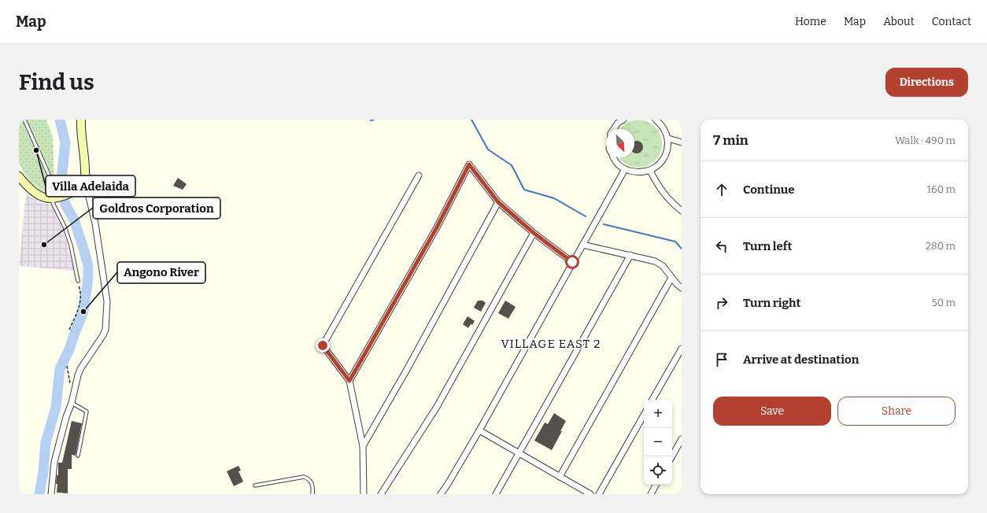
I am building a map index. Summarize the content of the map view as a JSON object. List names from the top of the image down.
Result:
{
  "districts": ["VILLAGE EAST 2"],
  "places": ["Villa Adelaida", "Goldros Corporation", "Angono River"],
  "north": "bottom right",
  "page": {
    "header": "Map",
    "nav": [
      "Home",
      "Map",
      "About",
      "Contact"
    ],
    "buttons": [
      "Directions",
      ["Save", "Share"]
    ],
    "title": "Find us",
    "heading": ["7 min", "Walk · 490 m"],
    "list": [
      ["Continue", "160 m"],
      ["Turn left", "280 m"],
      ["Turn right", "50 m"],
      "Arrive at destination"
    ],
    "map_buttons": ["+", "−"]
  }
}
